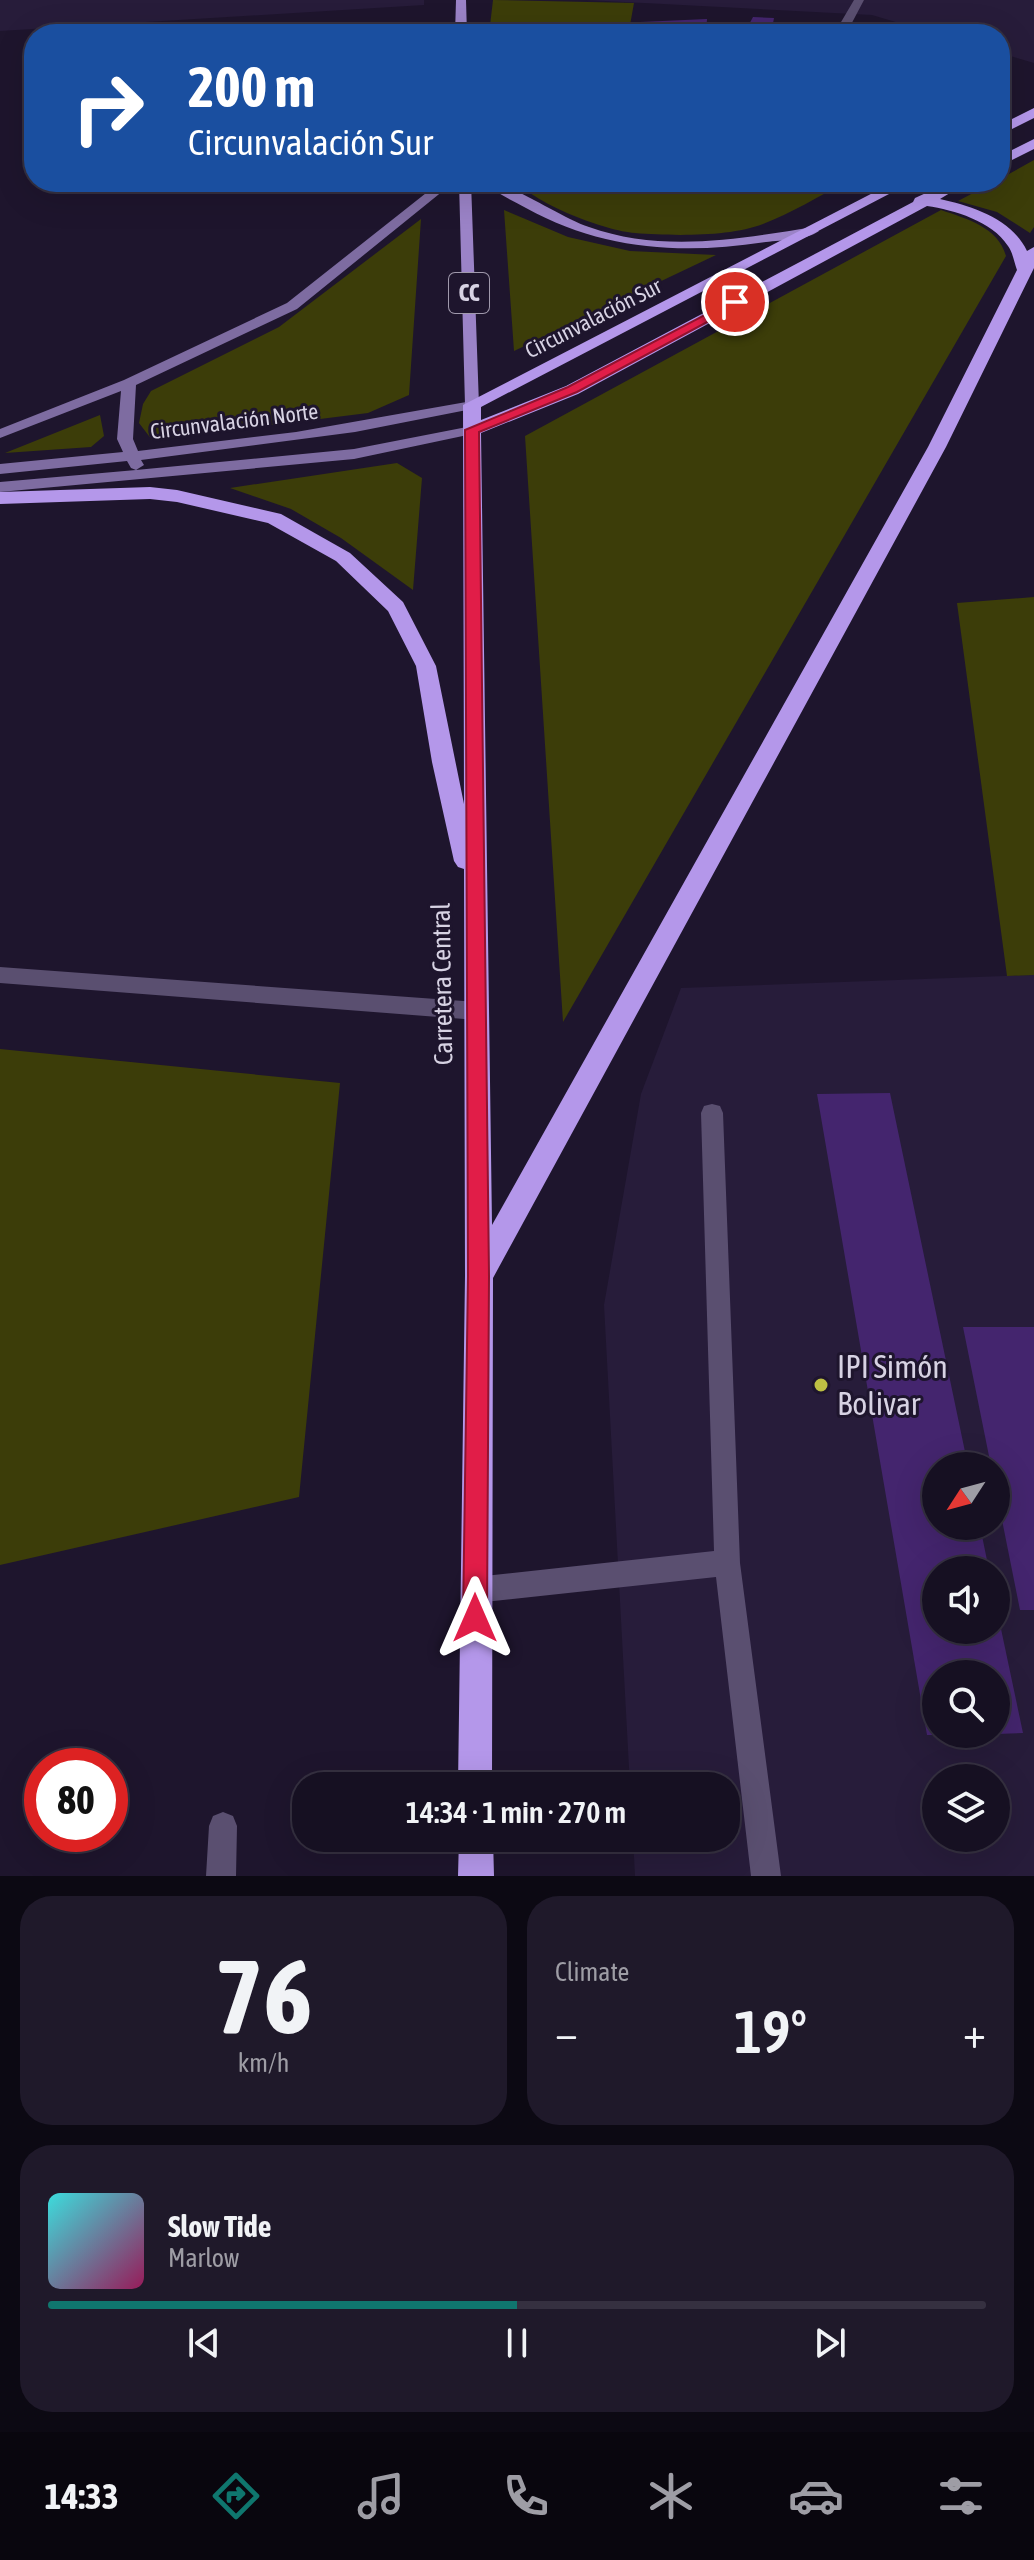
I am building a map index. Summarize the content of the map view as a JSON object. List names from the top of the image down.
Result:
{
  "streets": {
    "highway": ["CC", "Circunvalación Sur", "Carretera Central"],
    "main road": ["Circunvalación Norte"]
  },
  "crossings": [
    ["Circunvalación Sur", "Circunvalación Norte"],
    ["Circunvalación Sur", "Carretera Central"],
    ["Circunvalación Norte", "Carretera Central"]
  ],
  "places": ["IPI Simón Bolivar"],
  "north": "bottom left",
  "page": {
    "turn": ["200 m", "Circunvalación Sur"],
    "limit": "80",
    "trip": "14:34 · 1 min · 270 m",
    "tile": [
      ["76", "km/h"],
      "Climate"
    ],
    "heat": ["−", "19°", "+"],
    "song": ["Slow Tide", "Marlow"],
    "tabs": "14:33"
  }
}
